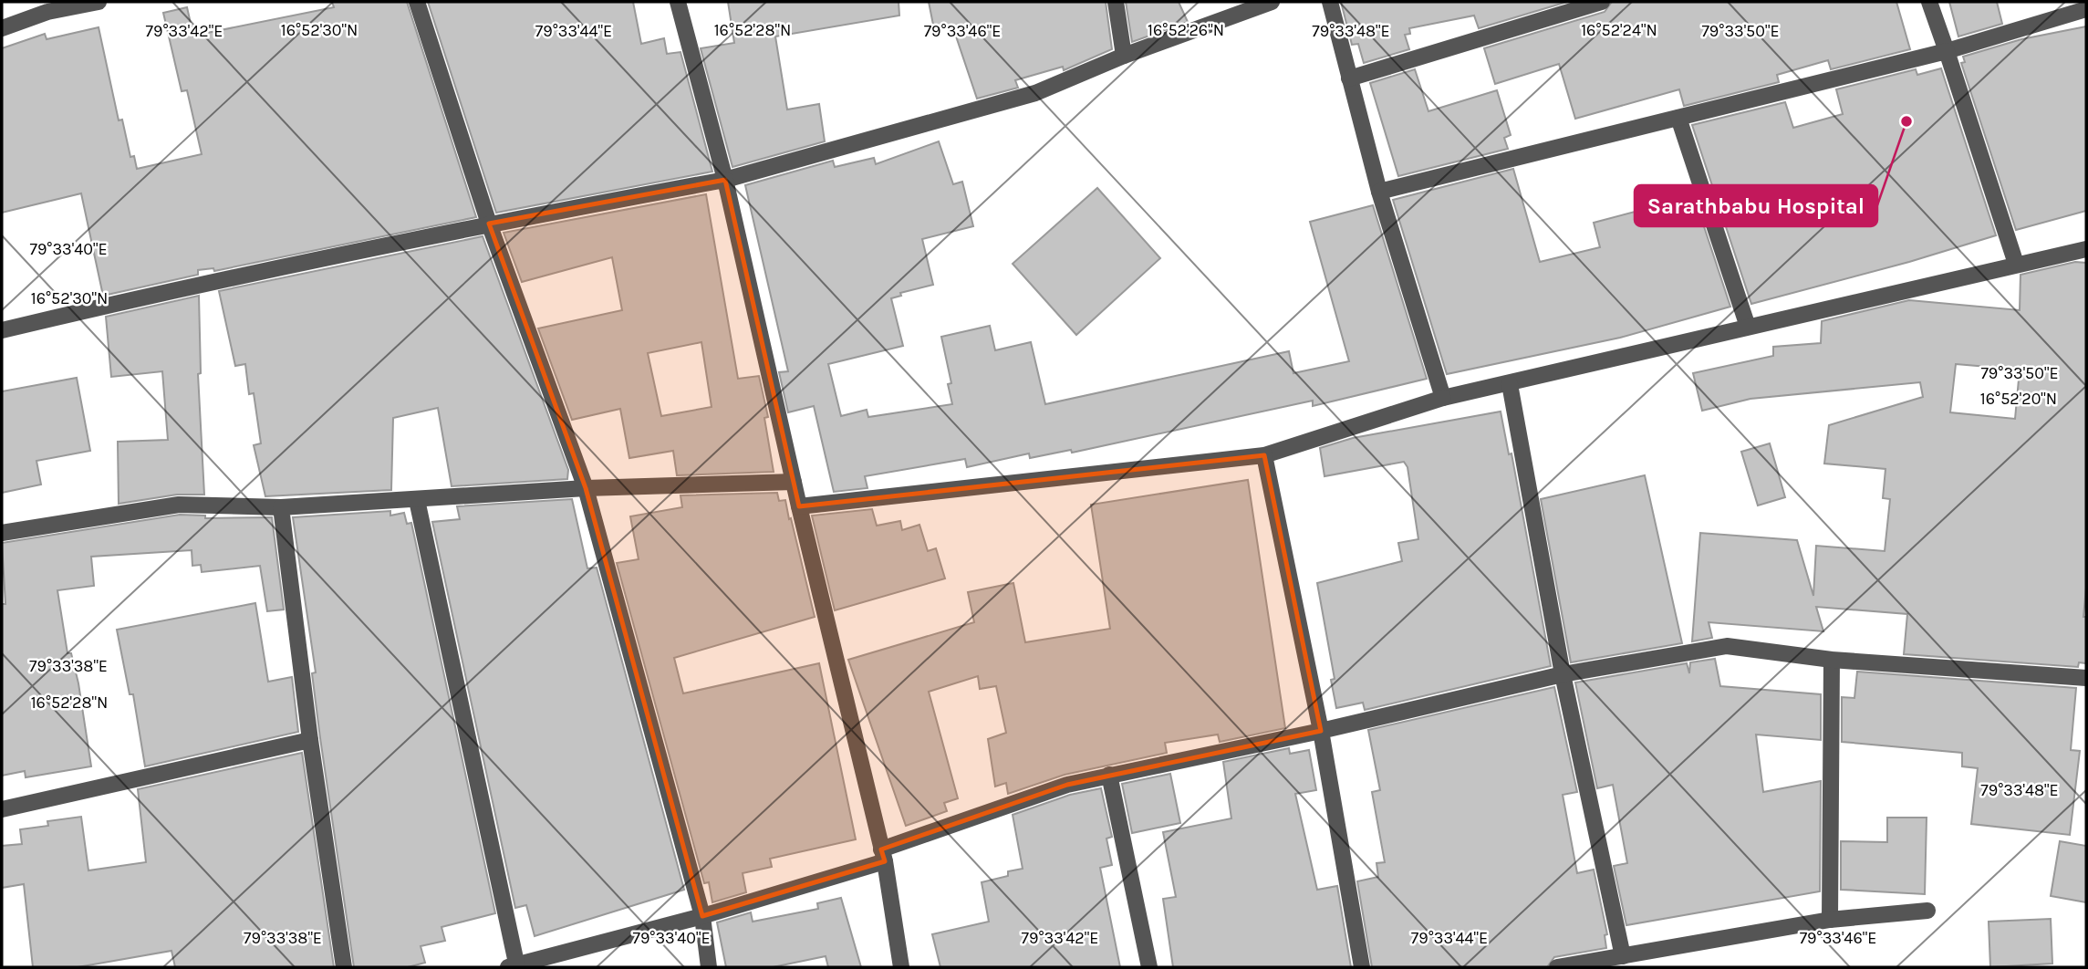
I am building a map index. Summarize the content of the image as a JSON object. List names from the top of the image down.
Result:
{
  "places": ["Sarathbabu Hospital"],
  "coordinates": [
    "16°52'30\"N",
    "16°52'28\"N",
    "16°52'26\"N",
    "16°52'24\"N",
    "79°33'42\"E",
    "79°33'44\"E",
    "79°33'46\"E",
    "79°33'48\"E",
    "79°33'50\"E",
    "79°33'40\"E",
    "16°52'20\"N",
    "79°33'38\"E"
  ]
}
